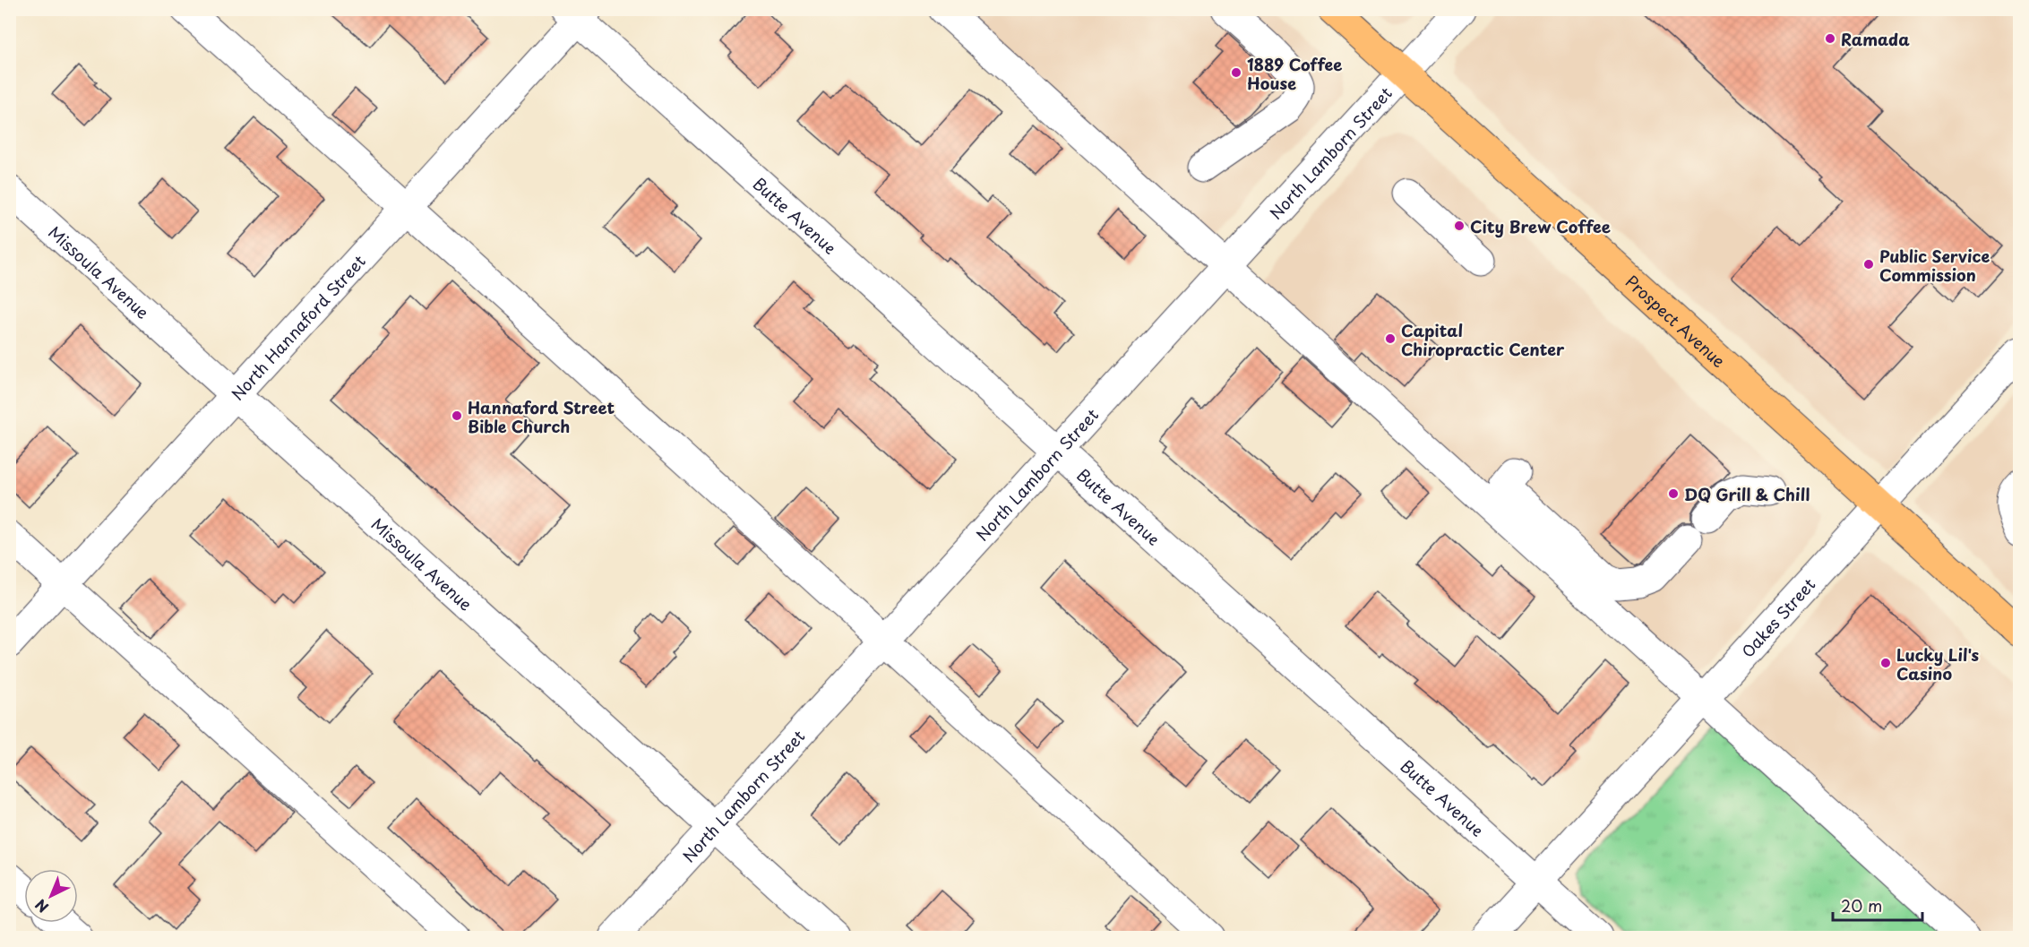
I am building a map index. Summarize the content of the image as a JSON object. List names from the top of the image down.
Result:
{
  "streets": {
    "highway": ["Prospect Avenue"],
    "street": [
      "North Lamborn Street",
      "Butte Avenue",
      "Missoula Avenue",
      "North Hannaford Street",
      "Oakes Street"
    ]
  },
  "crossings": [
    ["North Lamborn Street", "Butte Avenue"],
    ["North Lamborn Street", "Missoula Avenue"],
    ["North Lamborn Street", "Prospect Avenue"],
    ["Butte Avenue", "North Hannaford Street"],
    ["Butte Avenue", "Oakes Street"],
    ["Missoula Avenue", "North Hannaford Street"],
    ["Prospect Avenue", "Oakes Street"]
  ],
  "places": [
    "Ramada",
    "1889 Coffee House",
    "City Brew Coffee",
    "Public Service Commission",
    "Capital Chiropractic Center",
    "Hannaford Street Bible Church",
    "DQ Grill & Chill",
    "Lucky Lil's Casino"
  ],
  "scale_bar": "20 m",
  "north": "bottom left"
}
